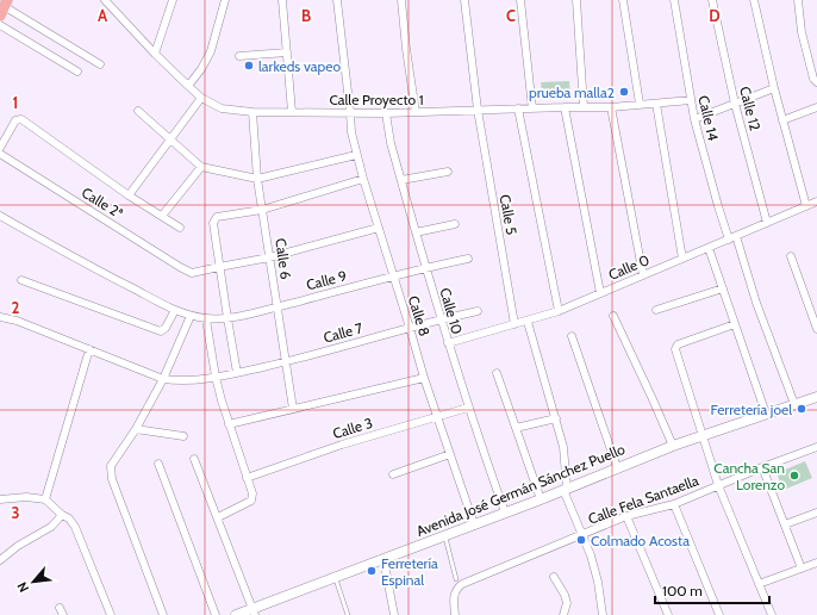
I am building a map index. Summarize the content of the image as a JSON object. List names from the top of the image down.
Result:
{
  "streets": {
    "main road": ["Avenida José Germán Sánchez Puello"],
    "street": [
      "Calle Proyecto 1",
      "Calle 12",
      "Calle 14",
      "Calle 2ª",
      "Calle 5",
      "Calle 6",
      "Calle 0",
      "Calle 9",
      "Calle 10",
      "Calle 8",
      "Calle 7",
      "Calle 3",
      "Calle Fela Santaella"
    ]
  },
  "crossings": [
    ["Calle Proyecto 1", "Calle 14"],
    ["Calle Proyecto 1", "Calle 5"],
    ["Calle Proyecto 1", "Calle 6"],
    ["Calle Proyecto 1", "Calle 10"],
    ["Calle Proyecto 1", "Calle 8"],
    ["Calle 12", "Calle 0"],
    ["Calle 14", "Calle 0"],
    ["Calle 14", "Avenida José Germán Sánchez Puello"],
    ["Calle 5", "Calle 0"],
    ["Calle 6", "Calle 9"],
    ["Calle 6", "Calle 7"],
    ["Calle 0", "Calle 10"],
    ["Calle 9", "Calle 10"],
    ["Calle 9", "Calle 8"],
    ["Calle 10", "Calle 7"],
    ["Calle 10", "Calle 3"],
    ["Calle 10", "Avenida José Germán Sánchez Puello"],
    ["Calle 8", "Calle 7"],
    ["Calle 8", "Calle 3"],
    ["Calle 8", "Avenida José Germán Sánchez Puello"]
  ],
  "places": [
    "larkeds vapeo",
    "prueba malla2",
    "Ferretería joel",
    "Cancha San Lorenzo",
    "Colmado Acosta",
    "Ferretería Espinal"
  ],
  "scale_bar": "100 m",
  "north": "bottom left",
  "grid": {
    "columns": [
      "A",
      "B",
      "C",
      "D"
    ],
    "rows": ["1", "2", "3"]
  }
}
